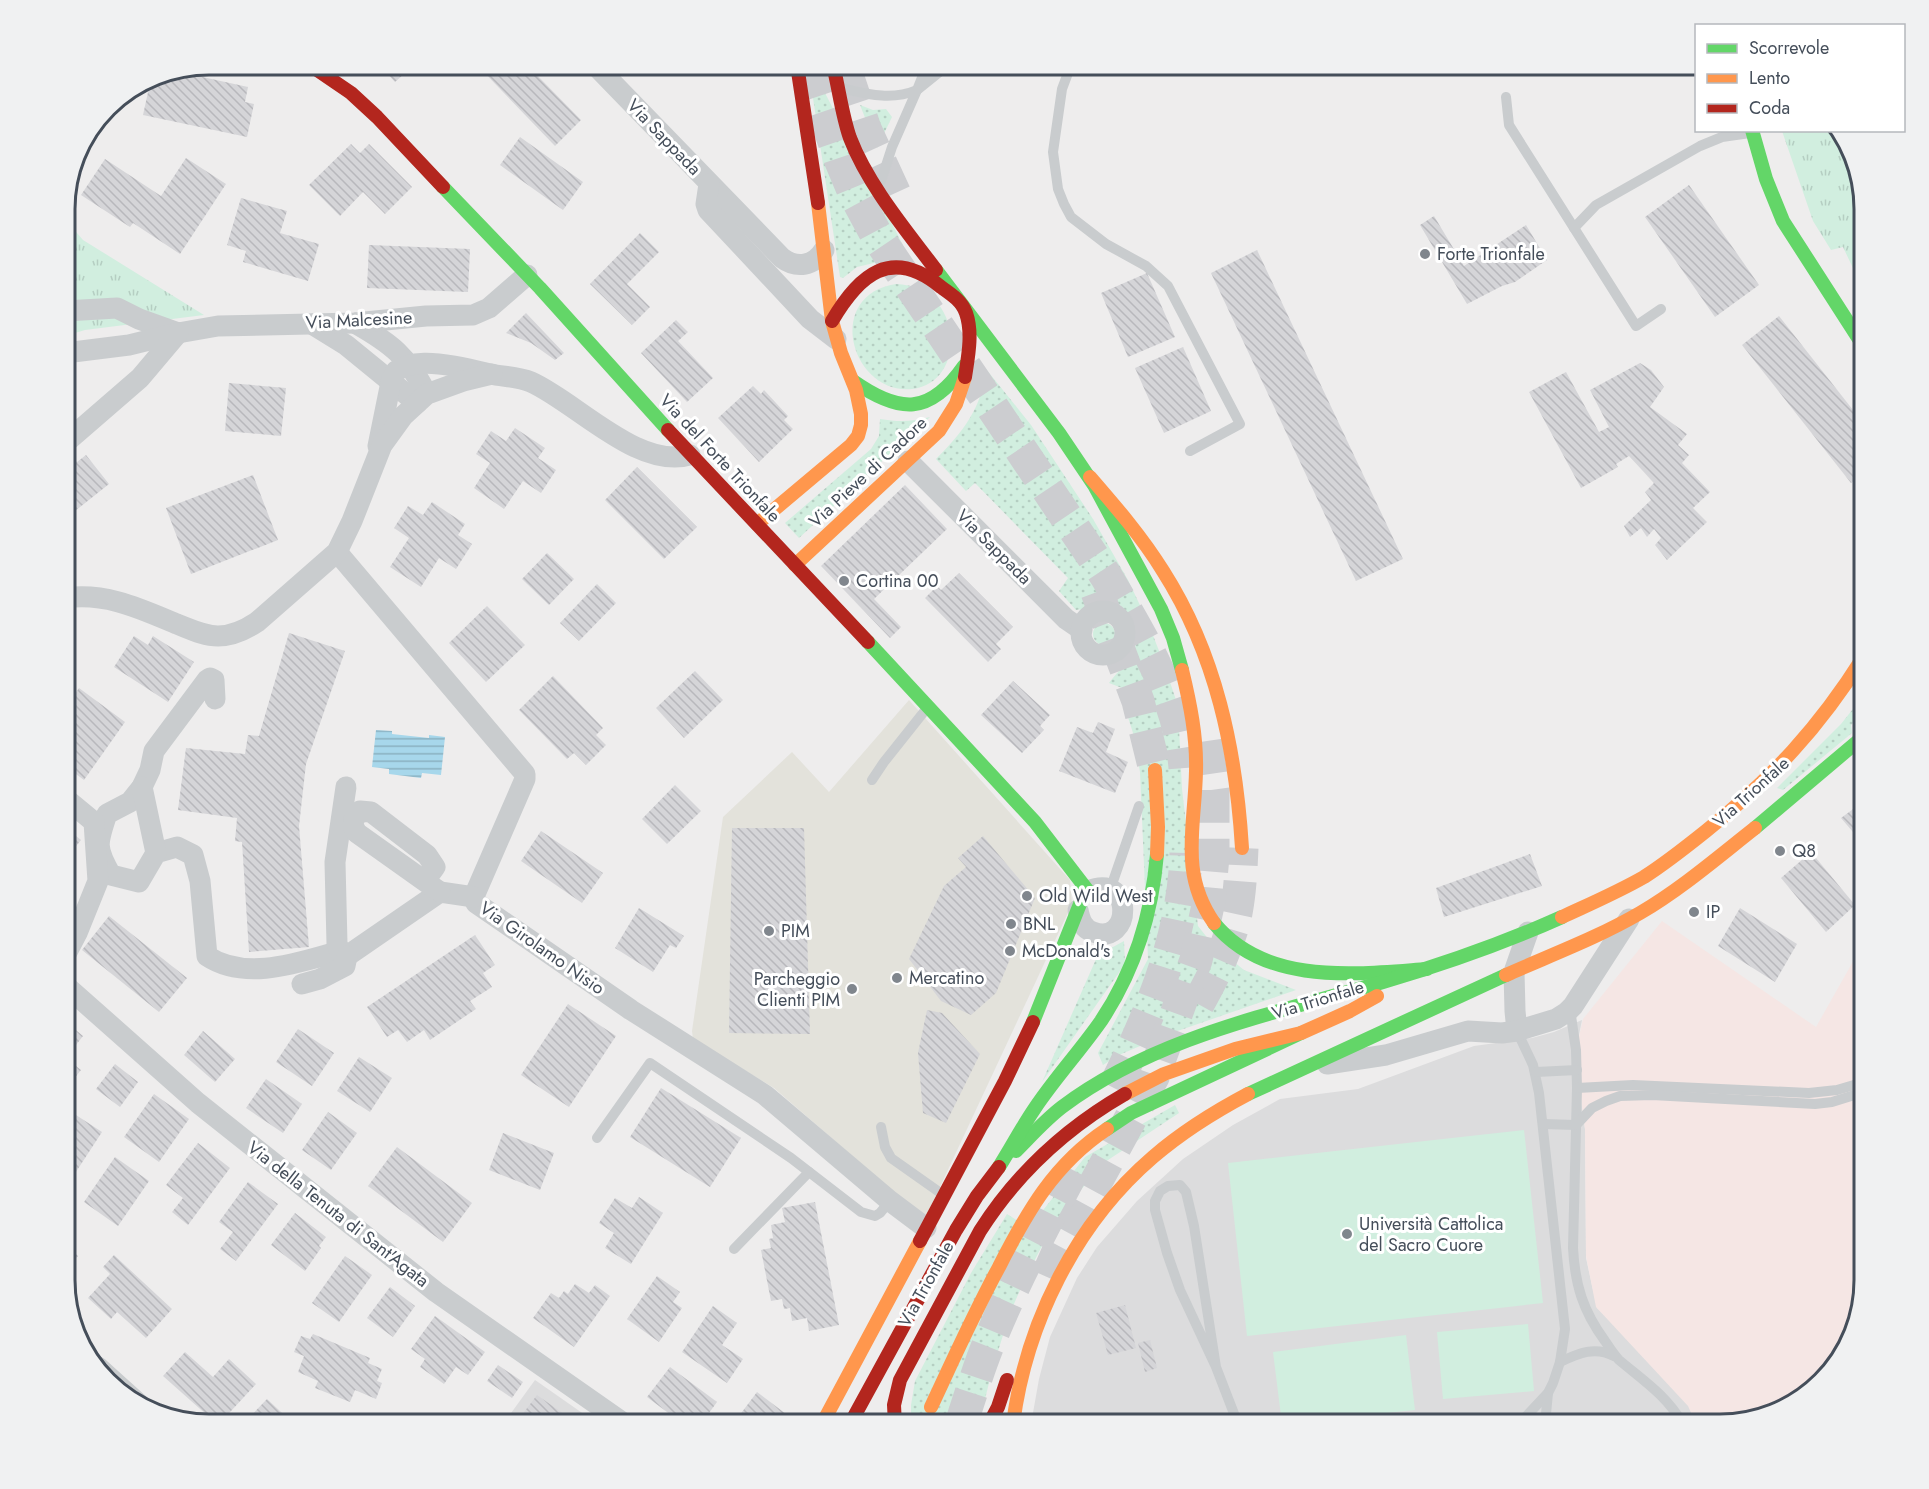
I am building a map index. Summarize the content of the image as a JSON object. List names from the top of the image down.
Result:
{
  "streets": {
    "main road": ["Via del Forte Trionfale", "Via Pieve di Cadore", "Via Trionfale"],
    "street": [
      "Via Sappada",
      "Via Malcesine",
      "Via Girolamo Nisio",
      "Via della Tenuta di Sant'Agata"
    ]
  },
  "crossings": [
    ["Via Sappada", "Via Pieve di Cadore"],
    ["Via Malcesine", "Via del Forte Trionfale"],
    ["Via del Forte Trionfale", "Via Pieve di Cadore"],
    ["Via del Forte Trionfale", "Via Trionfale"],
    ["Via Trionfale", "Via Girolamo Nisio"]
  ],
  "places": [
    "Forte Trionfale",
    "Cortina 00",
    "Q8",
    "Old Wild West",
    "IP",
    "BNL",
    "PIM",
    "McDonald's",
    "Mercatino",
    "Parcheggio Clienti PIM",
    "Università Cattolica del Sacro Cuore"
  ],
  "legend": ["Scorrevole", "Lento", "Coda"]
}
